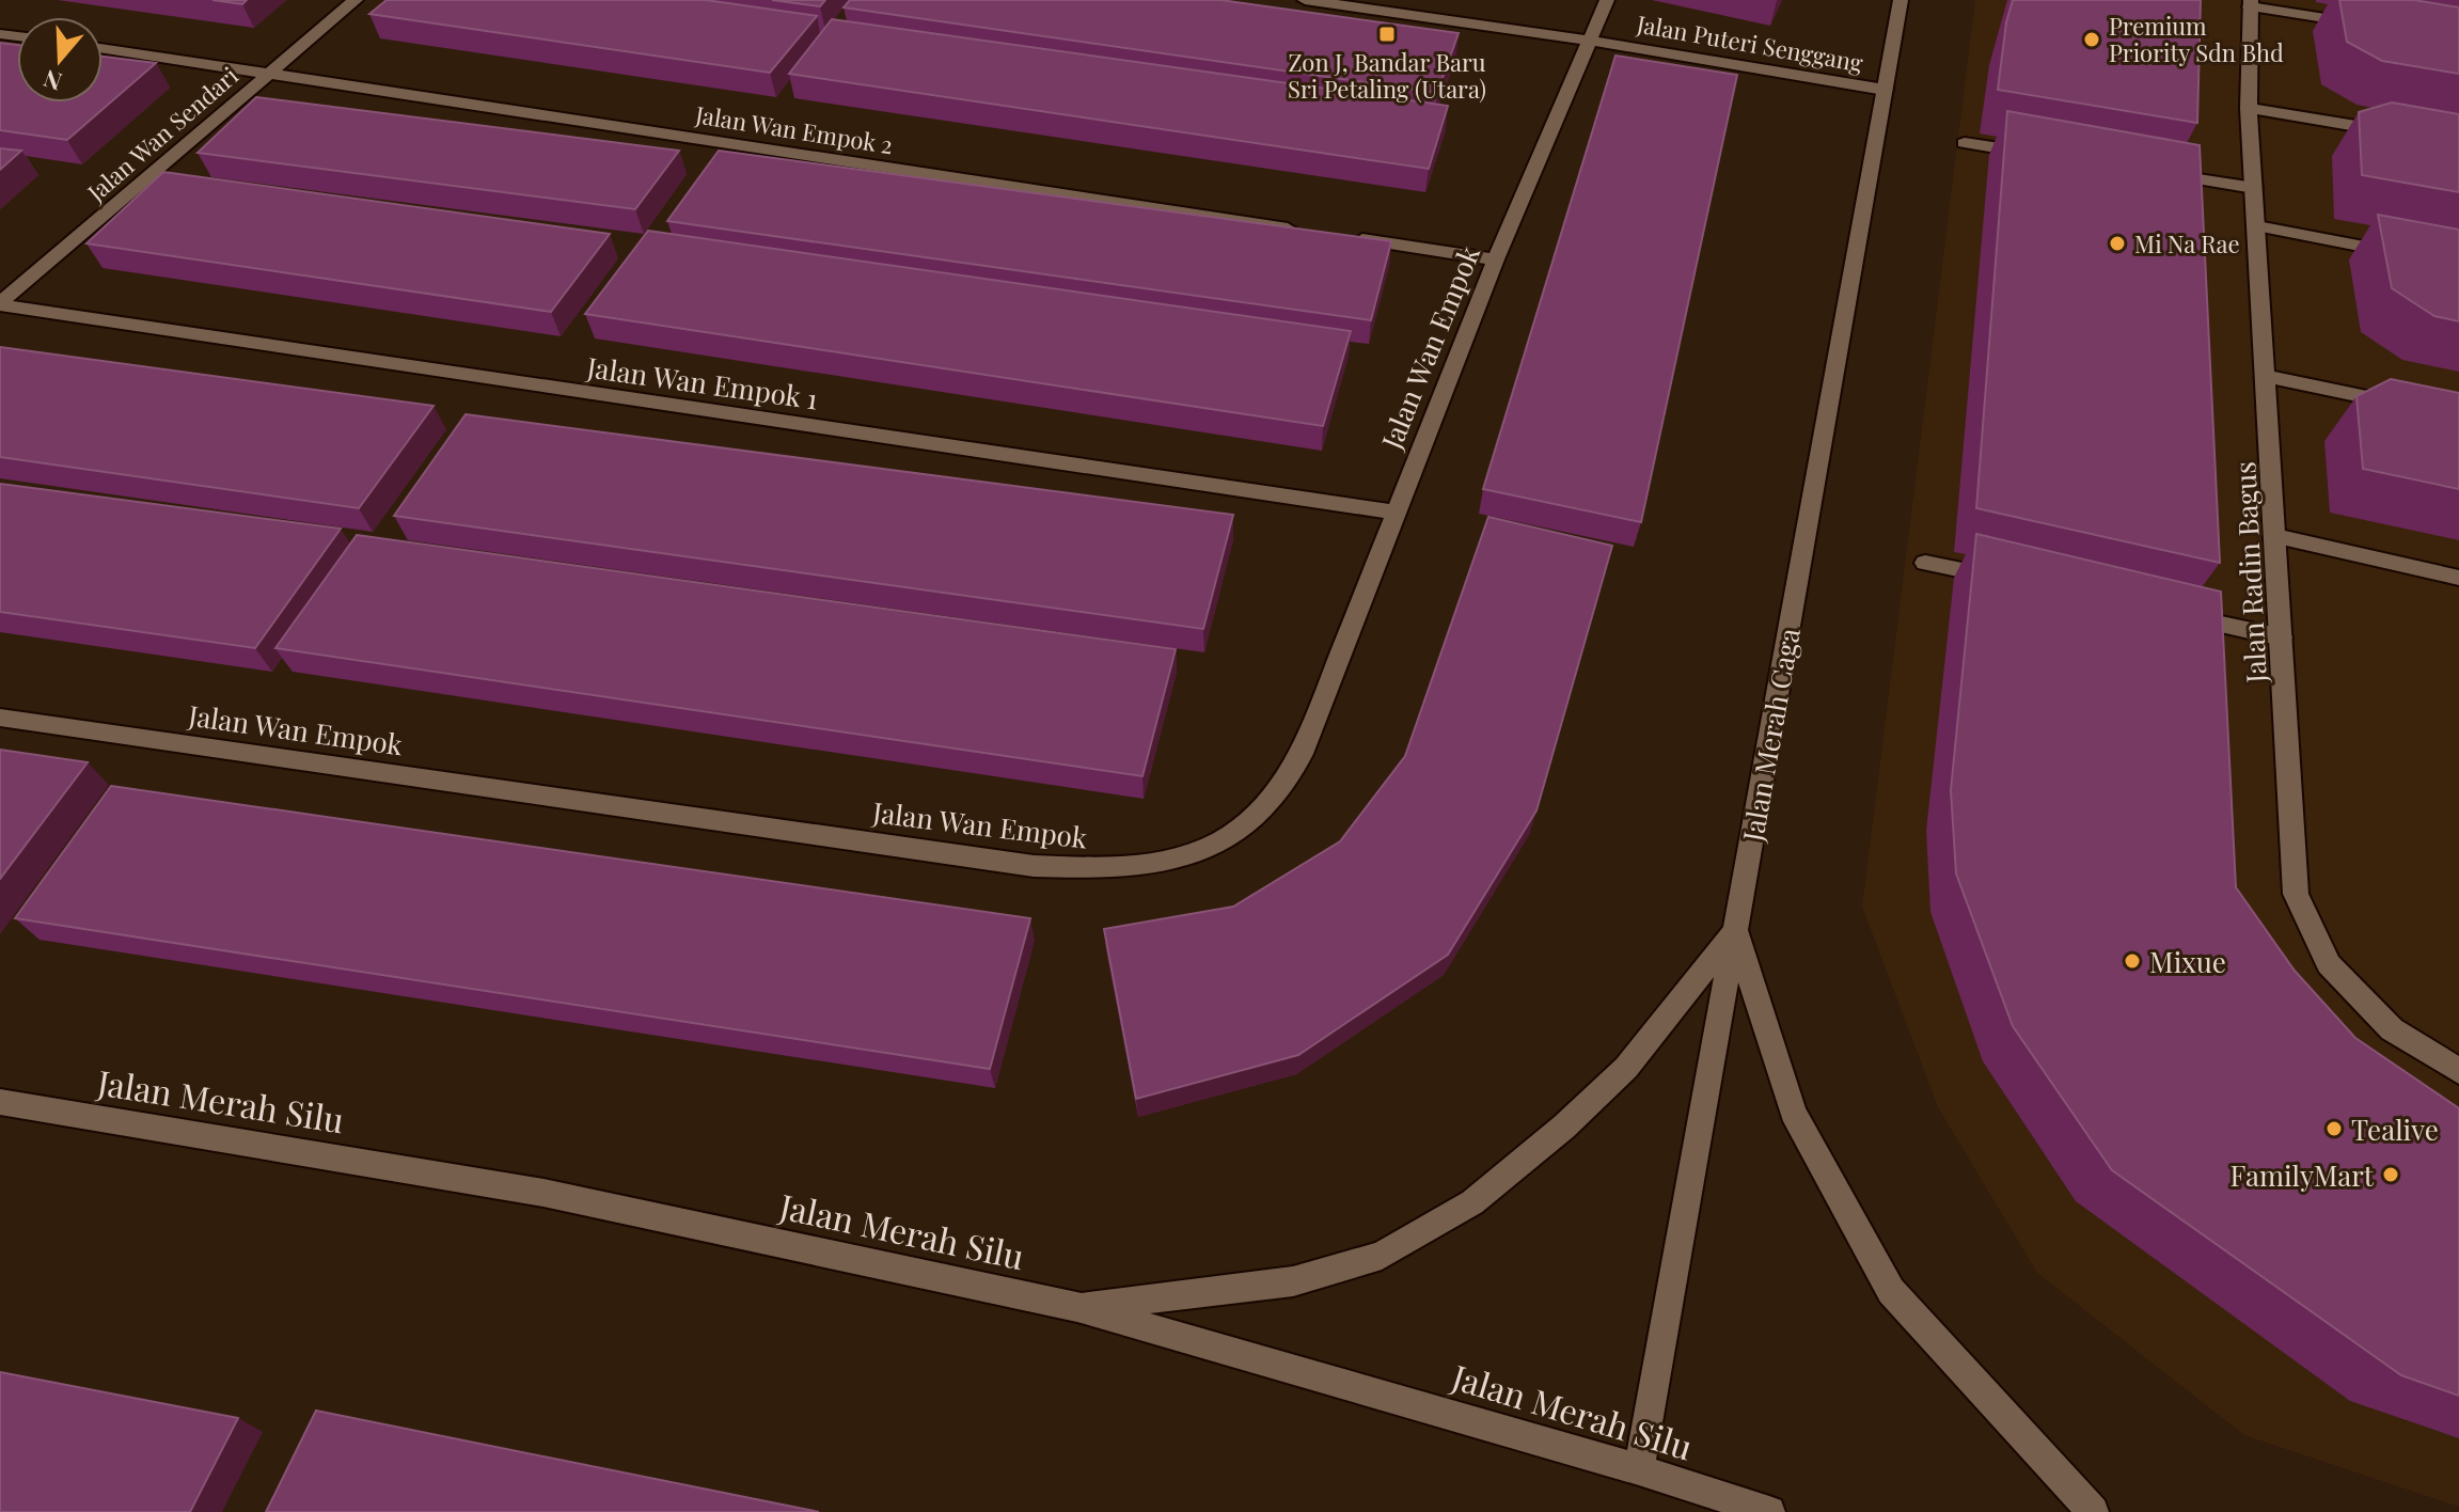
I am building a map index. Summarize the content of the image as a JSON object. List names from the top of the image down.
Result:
{
  "streets": {
    "street": [
      "Jalan Puteri Senggang",
      "Jalan Wan Empok 2",
      "Jalan Wan Sendari",
      "Jalan Wan Empok",
      "Jalan Wan Empok 1",
      "Jalan Radin Bagus",
      "Jalan Merah Caga",
      "Jalan Merah Silu"
    ]
  },
  "crossings": [
    ["Jalan Puteri Senggang", "Jalan Wan Empok"],
    ["Jalan Puteri Senggang", "Jalan Merah Caga"],
    ["Jalan Wan Empok 2", "Jalan Wan Sendari"],
    ["Jalan Wan Sendari", "Jalan Wan Empok 1"],
    ["Jalan Wan Empok", "Jalan Wan Empok 1"],
    ["Jalan Merah Caga", "Jalan Merah Silu"]
  ],
  "places": {
    "transit": ["Zon J, Bandar Baru Sri Petaling (Utara)"],
    "other": [
      "Premium Priority Sdn Bhd",
      "Mi Na Rae",
      "Mixue",
      "Tealive",
      "FamilyMart"
    ]
  },
  "north": "bottom"
}
